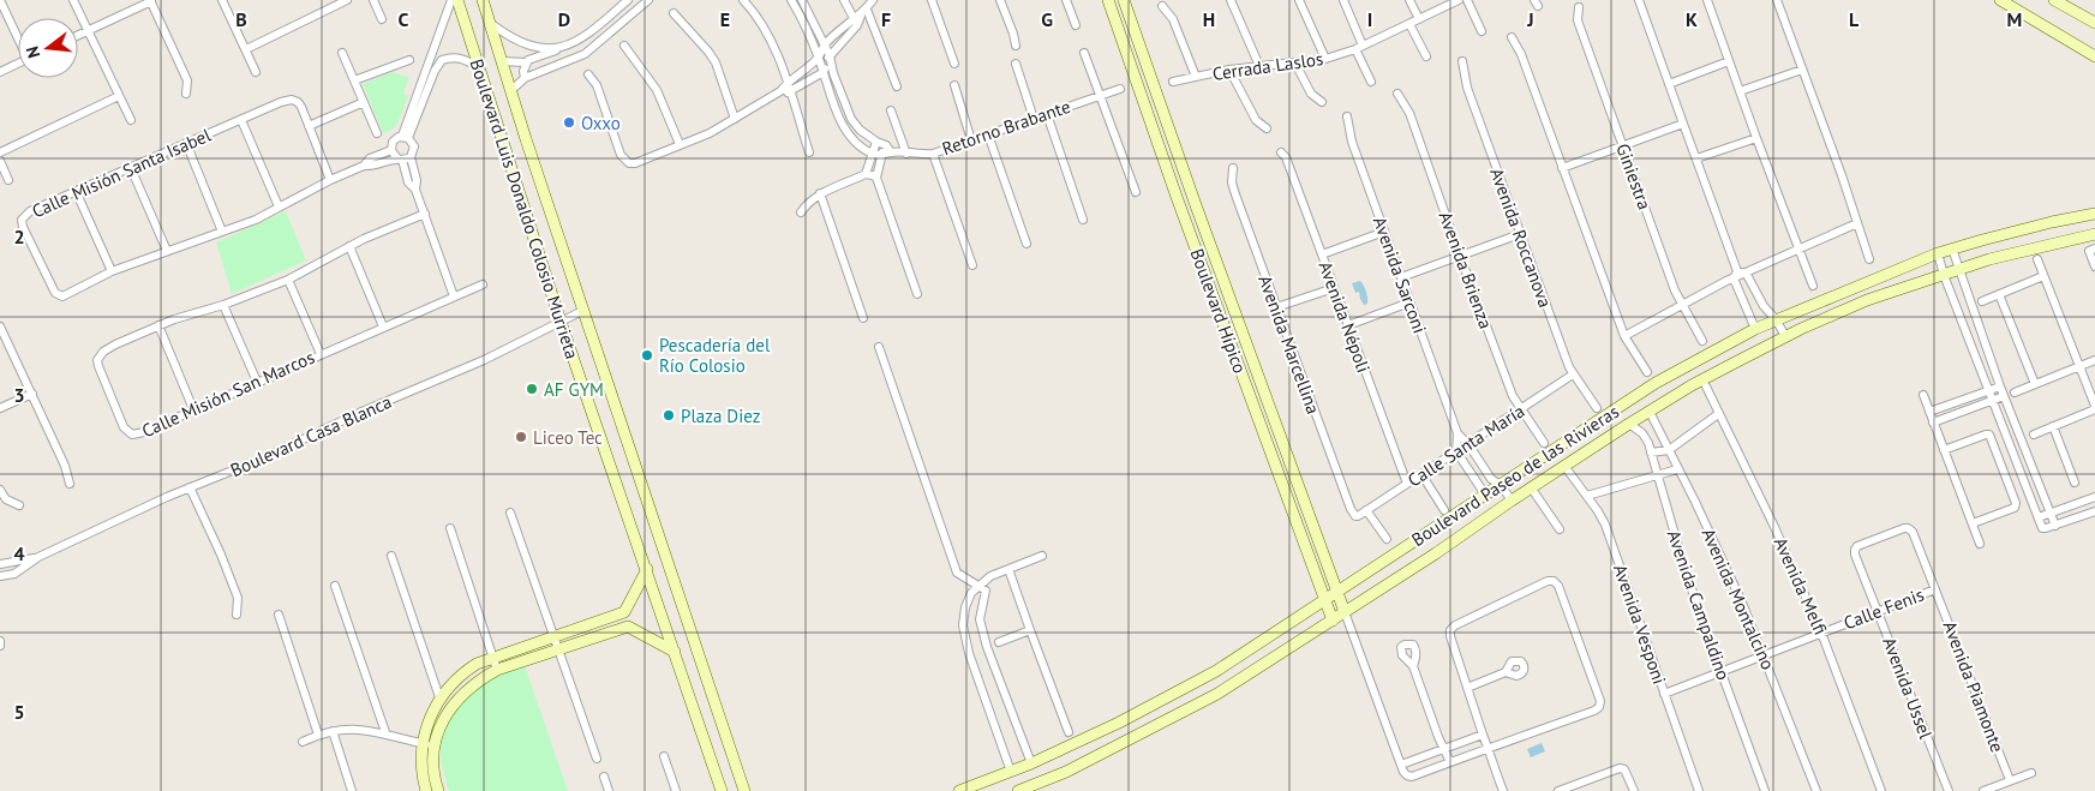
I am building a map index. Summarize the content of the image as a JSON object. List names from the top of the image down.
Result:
{
  "streets": {
    "street": [
      "Cerrada Laslos",
      "Retorno Brabante",
      "Calle Misión Santa Isabel",
      "Giniestra",
      "Boulevard Luis Donaldo Colosio Murrieta",
      "Avenida Roccanova",
      "Avenida Brienza",
      "Avenida Sarconi",
      "Boulevard Hípico",
      "Avenida Népoli",
      "Avenida Marcellina",
      "Calle Misión San Marcos",
      "Boulevard Casa Blanca",
      "Calle Santa María",
      "Boulevard Paseo de las Rivieras",
      "Avenida Melfi",
      "Avenida Montalcino",
      "Avenida Campaldino",
      "Calle Fenis",
      "Avenida Vesponi",
      "Avenida Piamonte",
      "Avenida Ussel"
    ]
  },
  "crossings": [
    ["Boulevard Luis Donaldo Colosio Murrieta", "Boulevard Casa Blanca"],
    ["Avenida Roccanova", "Calle Santa María"],
    ["Avenida Brienza", "Calle Santa María"],
    ["Avenida Sarconi", "Calle Santa María"],
    ["Avenida Sarconi", "Boulevard Paseo de las Rivieras"],
    ["Boulevard Hípico", "Boulevard Paseo de las Rivieras"],
    ["Avenida Népoli", "Calle Santa María"],
    ["Avenida Marcellina", "Calle Santa María"],
    ["Boulevard Paseo de las Rivieras", "Avenida Montalcino"],
    ["Boulevard Paseo de las Rivieras", "Avenida Vesponi"],
    ["Avenida Melfi", "Calle Fenis"],
    ["Avenida Montalcino", "Calle Fenis"],
    ["Avenida Campaldino", "Calle Fenis"],
    ["Calle Fenis", "Avenida Vesponi"],
    ["Calle Fenis", "Avenida Piamonte"],
    ["Calle Fenis", "Avenida Ussel"],
    ["Avenida Piamonte", "Avenida Ussel"]
  ],
  "places": [
    "Oxxo",
    "Pescadería del Río Colosio",
    "AF GYM",
    "Plaza Diez",
    "Liceo Tec"
  ],
  "north": "left",
  "grid": {
    "columns": [
      "B",
      "C",
      "D",
      "E",
      "F",
      "G",
      "H",
      "I",
      "J",
      "K",
      "L",
      "M"
    ],
    "rows": [
      "2",
      "3",
      "4",
      "5"
    ]
  }
}
